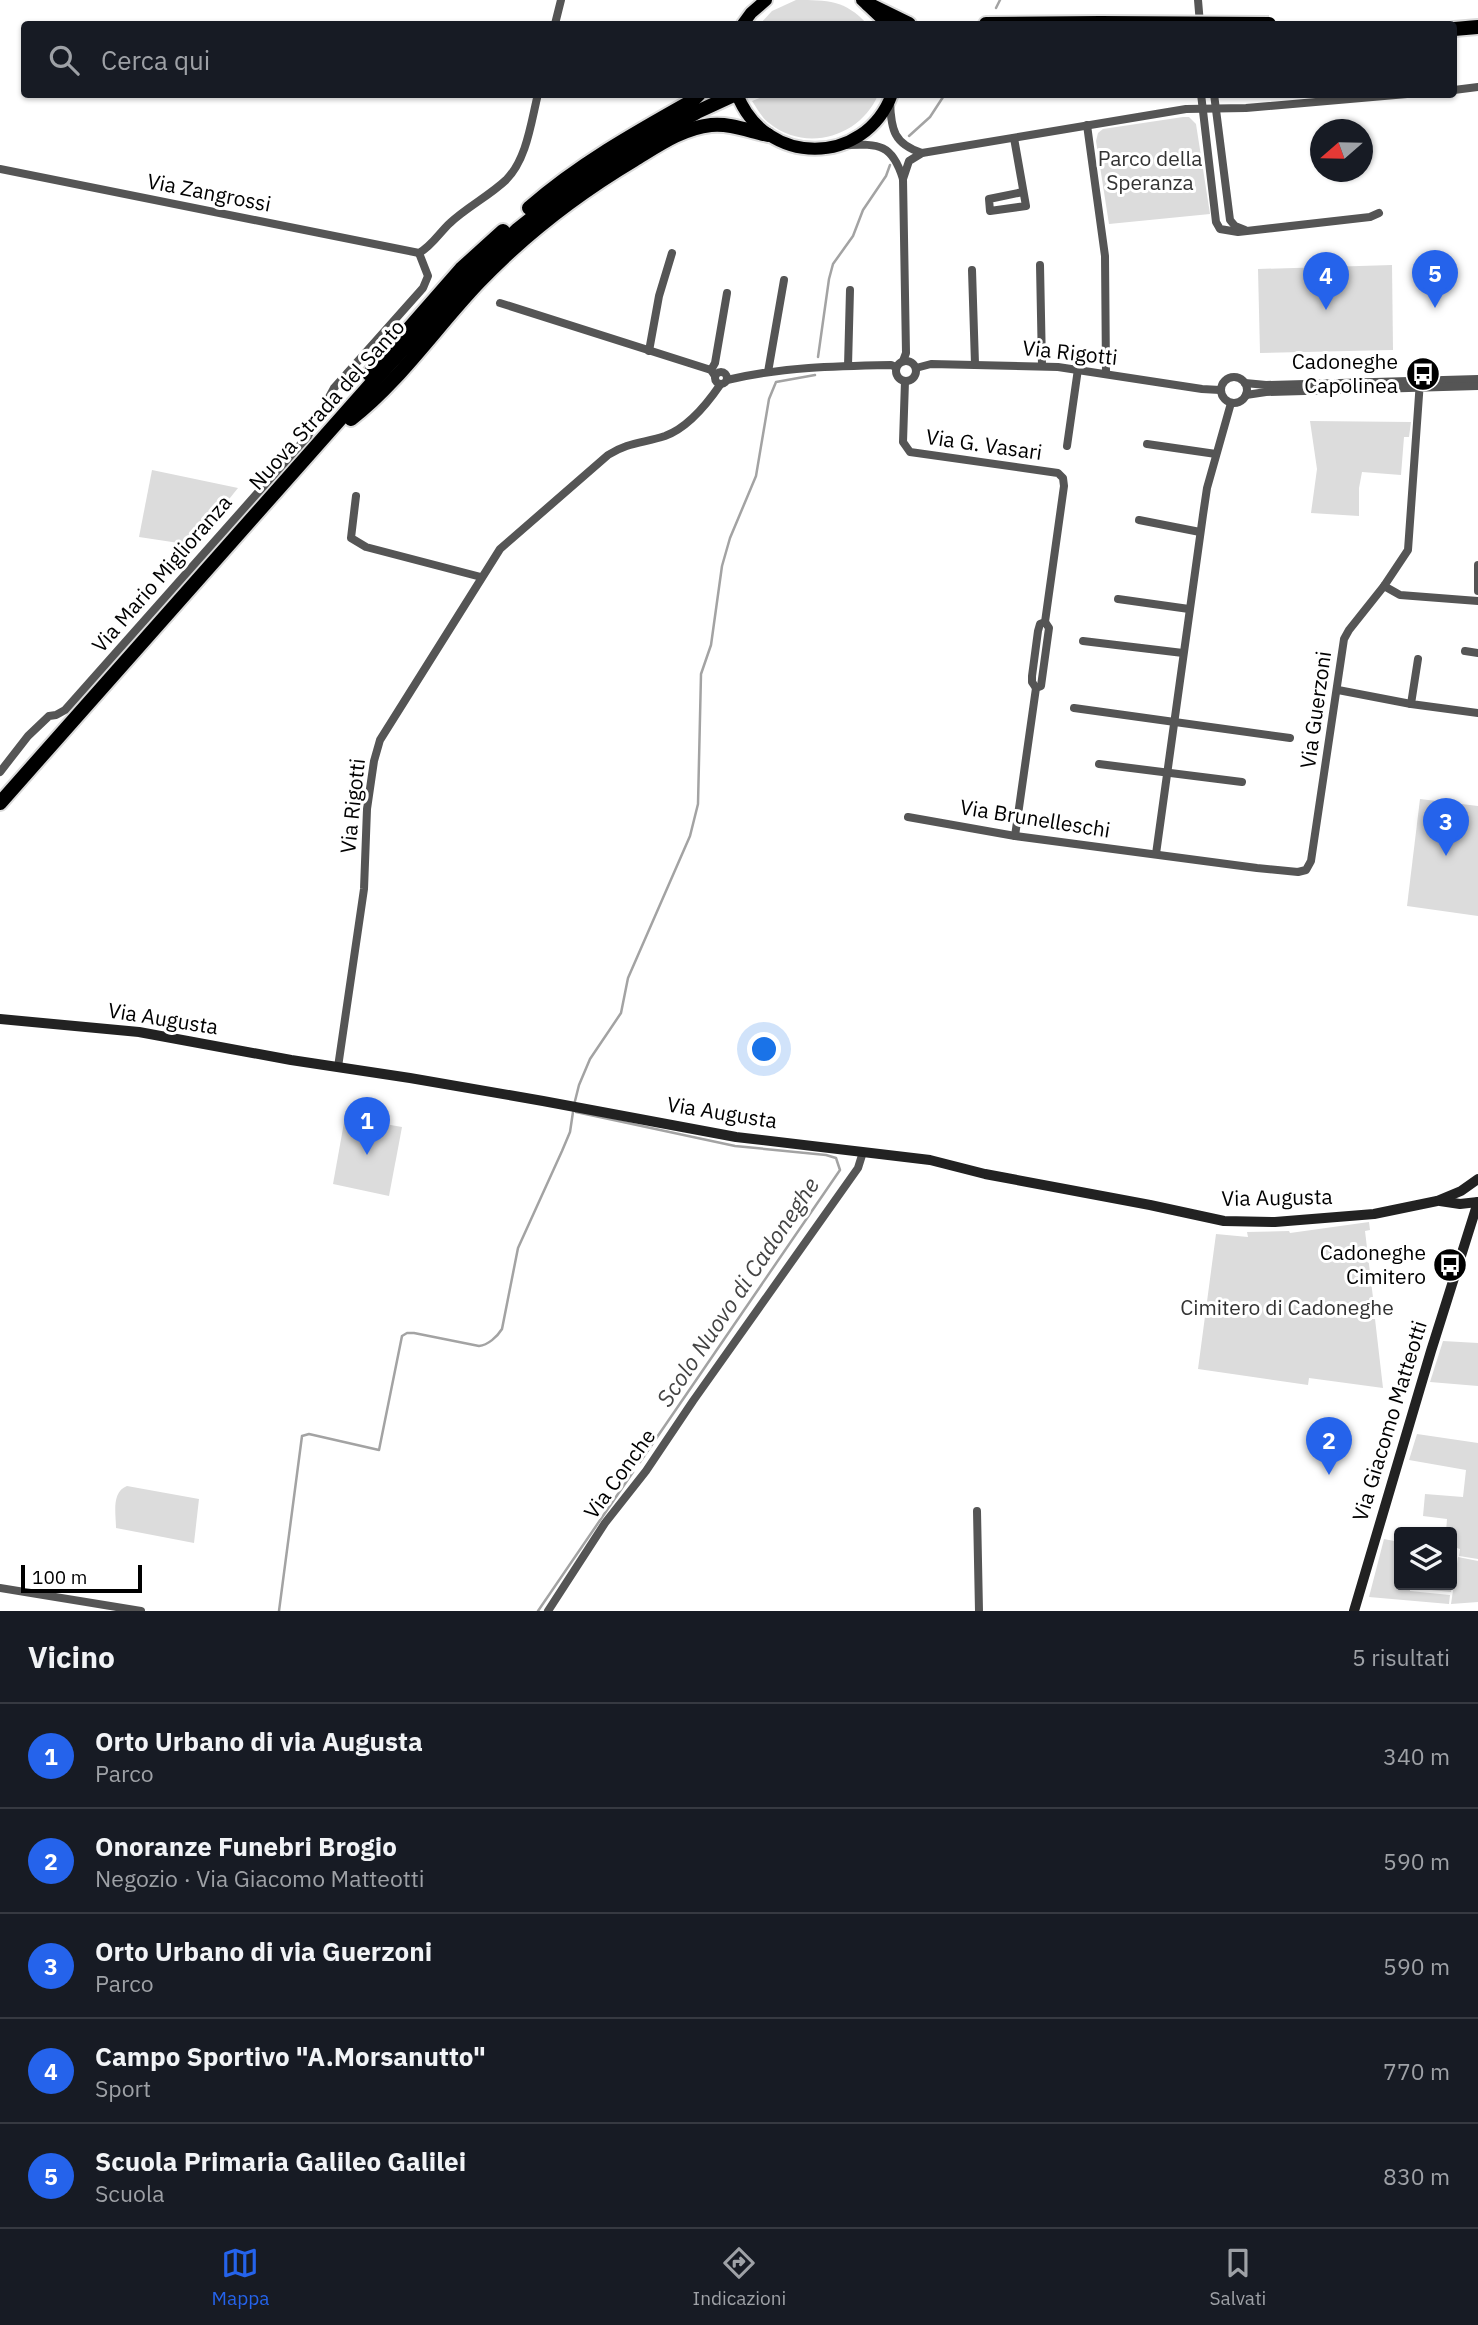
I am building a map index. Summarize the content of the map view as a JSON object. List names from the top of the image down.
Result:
{
  "streets": {
    "highway": ["Nuova Strada del Santo"],
    "street": [
      "Via Zangrossi",
      "Via Rigotti",
      "Via G. Vasari",
      "Via Mario Miglioranza",
      "Via Guerzoni",
      "Via Brunelleschi",
      "Via Augusta",
      "Via Giacomo Matteotti",
      "Via Conche"
    ]
  },
  "crossings": [
    ["Via Zangrossi", "Via Mario Miglioranza"],
    ["Via Rigotti", "Via G. Vasari"],
    ["Via Rigotti", "Via Guerzoni"],
    ["Via Rigotti", "Via Augusta"],
    ["Via G. Vasari", "Via Brunelleschi"],
    ["Via Guerzoni", "Via Brunelleschi"],
    ["Via Augusta", "Via Giacomo Matteotti"],
    ["Via Augusta", "Via Conche"]
  ],
  "water": ["Scolo Nuovo di Cadoneghe"],
  "parks": ["Parco della Speranza", "Cimitero di Cadoneghe"],
  "places": {
    "bus stop": ["Cadoneghe Capolinea", "Cadoneghe Cimitero"]
  },
  "scale_bar": "100 m",
  "north": "left",
  "page": {
    "search": "Cerca qui",
    "pins": [
      "5",
      "4",
      "3",
      "1",
      "2"
    ],
    "scale": "100 m",
    "heading": ["Vicino", "5 risultati"],
    "list": [
      {
        "mark": "1",
        "name": "Orto Urbano di via Augusta",
        "note": "Parco",
        "value": "340 m"
      },
      {
        "mark": "2",
        "name": "Onoranze Funebri Brogio",
        "note": "Negozio · Via Giacomo Matteotti",
        "value": "590 m"
      },
      {
        "mark": "3",
        "name": "Orto Urbano di via Guerzoni",
        "note": "Parco",
        "value": "590 m"
      },
      {
        "mark": "4",
        "name": "Campo Sportivo \"A.Morsanutto\"",
        "note": "Sport",
        "value": "770 m"
      },
      {
        "mark": "5",
        "name": "Scuola Primaria Galileo Galilei",
        "note": "Scuola",
        "value": "830 m"
      }
    ],
    "nav": ["Mappa", "Indicazioni", "Salvati"]
  }
}
